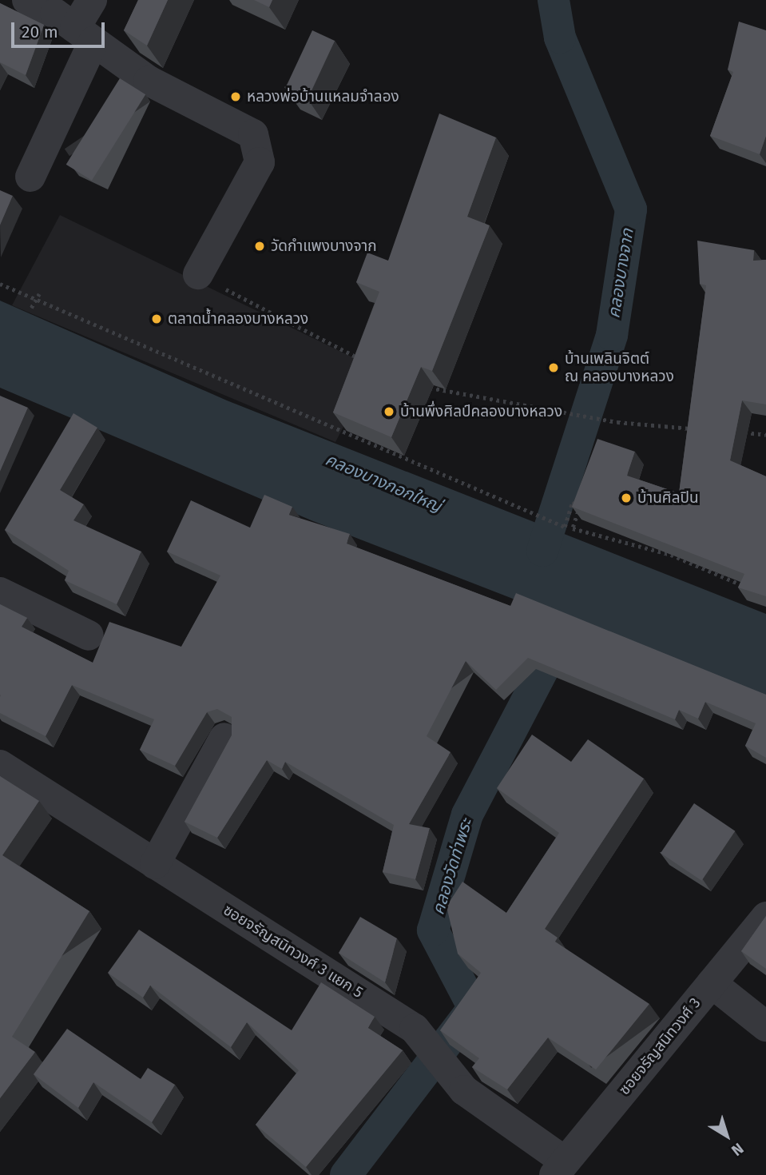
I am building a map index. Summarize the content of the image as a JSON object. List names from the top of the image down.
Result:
{
  "streets": {
    "street": ["ซอยจรัญสนิทวงศ์ 3 แยก 5", "ซอยจรัญสนิทวงศ์ 3"]
  },
  "crossings": [
    ["ซอยจรัญสนิทวงศ์ 3 แยก 5", "ซอยจรัญสนิทวงศ์ 3"]
  ],
  "water": ["คลองบางจาก", "คลองบางกอกใหญ่", "คลองวัดท่าพระ"],
  "places": [
    "หลวงพ่อบ้านแหลมจำลอง",
    "วัดกำแพงบางจาก",
    "ตลาดน้ำคลองบางหลวง",
    "บ้านเพลินจิตต์ ณ คลองบางหลวง",
    "บ้านพึ่งศิลป์คลองบางหลวง",
    "บ้านศิลปิน"
  ],
  "scale_bar": "20 m",
  "north": "bottom right"
}
